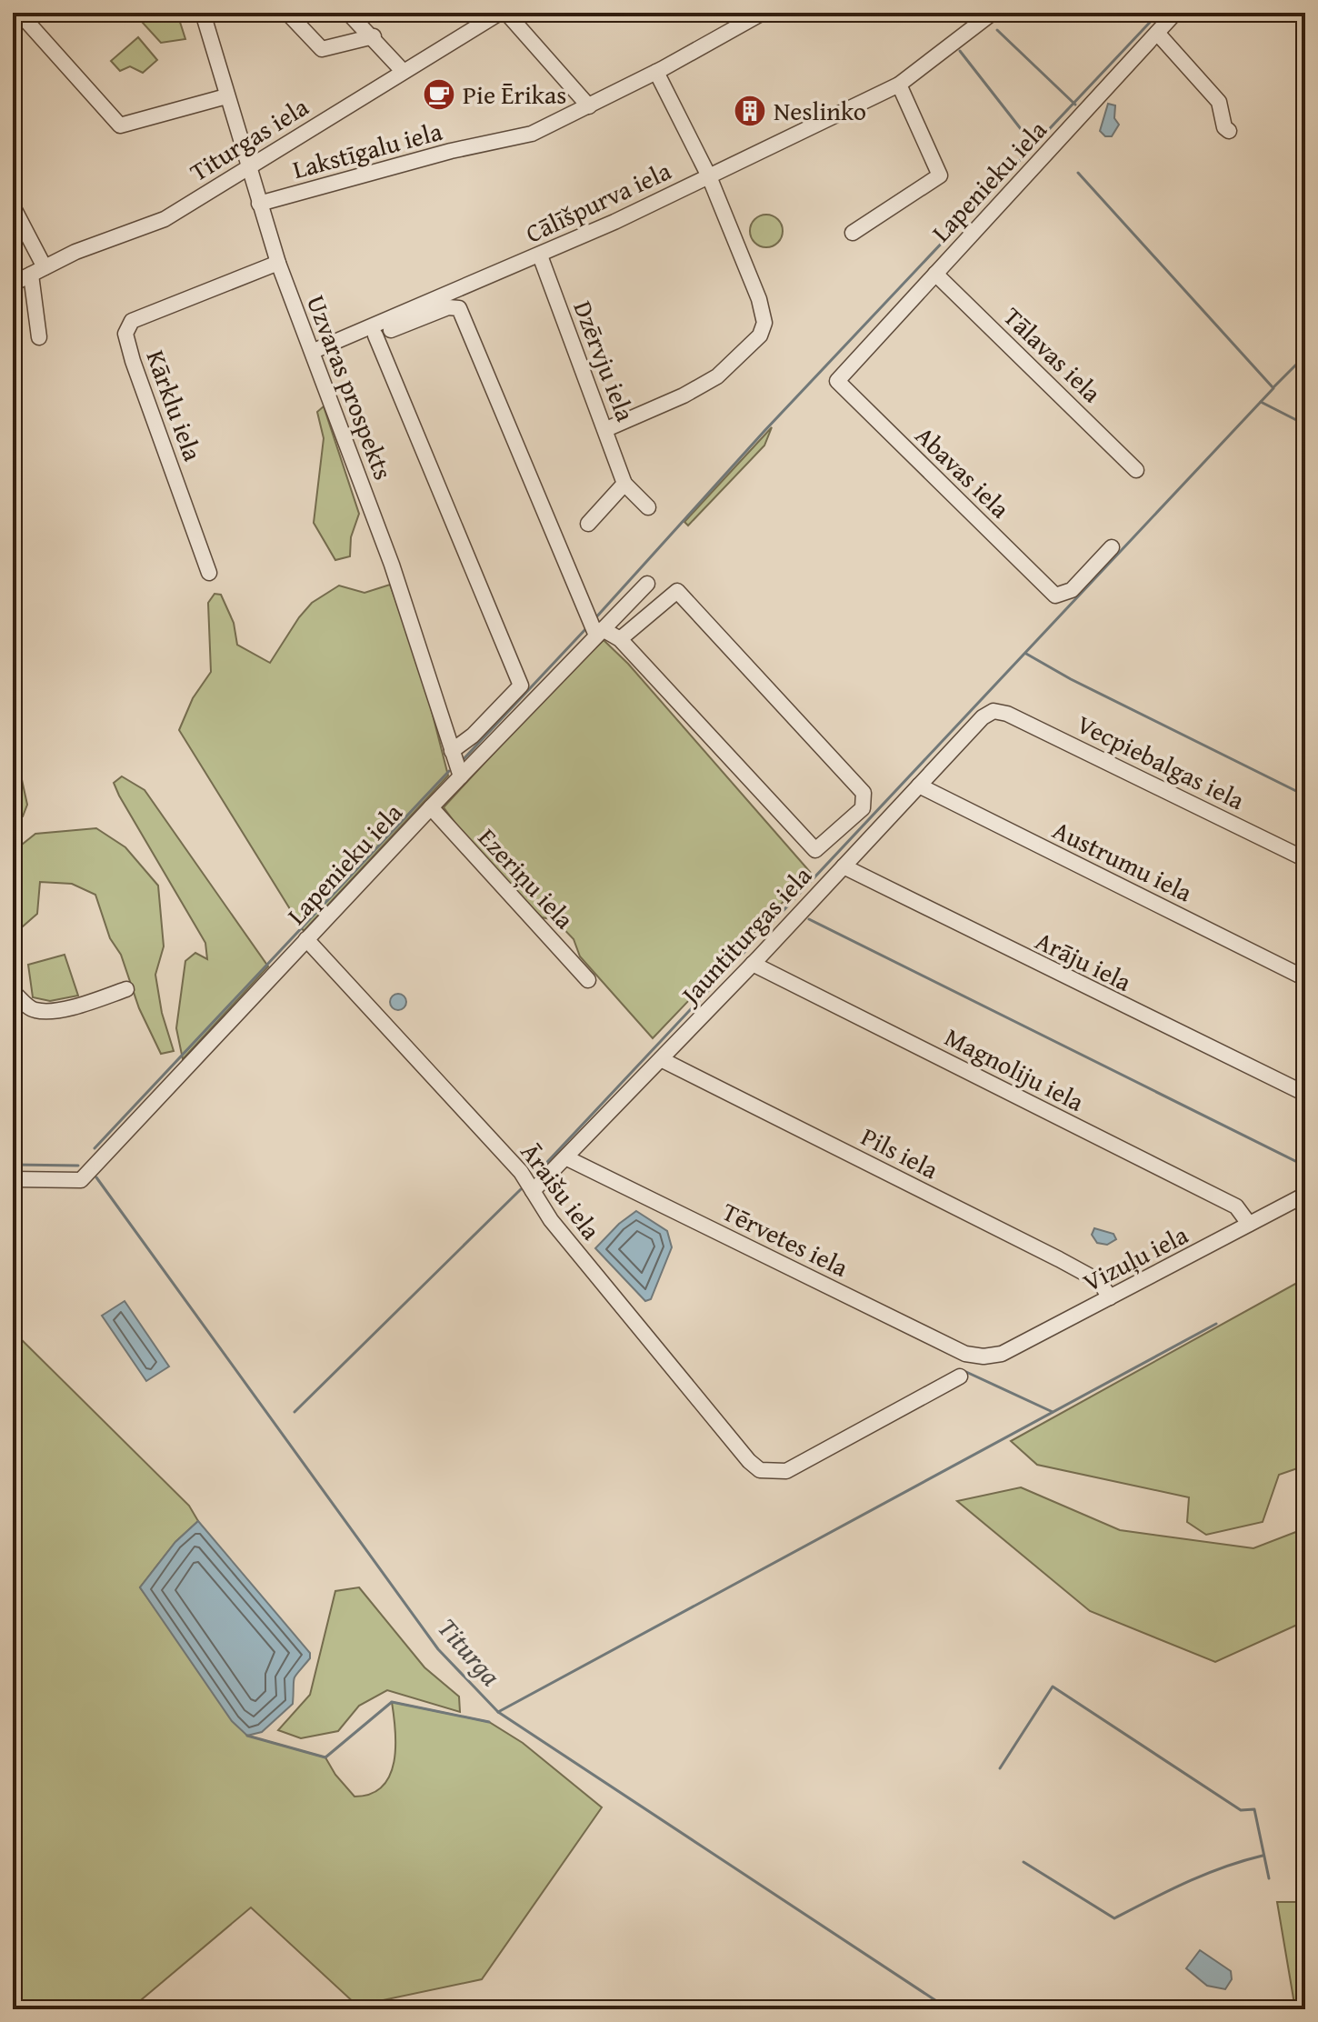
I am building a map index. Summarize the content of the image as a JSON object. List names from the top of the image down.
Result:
{
  "streets": {
    "street": [
      "Titurgas iela",
      "Lakstīgalu iela",
      "Lapenieku iela",
      "Cālīšpurva iela",
      "Tālavas iela",
      "Dzērvju iela",
      "Uzvaras prospekts",
      "Kārklu iela",
      "Abavas iela",
      "Vecpiebalgas iela",
      "Austrumu iela",
      "Ezeriņu iela",
      "Jauntiturgas iela",
      "Arāju iela",
      "Magnoliju iela",
      "Pils iela",
      "Āraišu iela",
      "Tērvetes iela",
      "Vizuļu iela"
    ]
  },
  "crossings": [
    ["Titurgas iela", "Uzvaras prospekts"],
    ["Lakstīgalu iela", "Uzvaras prospekts"],
    ["Lapenieku iela", "Tālavas iela"],
    ["Lapenieku iela", "Uzvaras prospekts"],
    ["Lapenieku iela", "Abavas iela"],
    ["Lapenieku iela", "Ezeriņu iela"],
    ["Lapenieku iela", "Āraišu iela"],
    ["Cālīšpurva iela", "Dzērvju iela"],
    ["Cālīšpurva iela", "Uzvaras prospekts"],
    ["Uzvaras prospekts", "Kārklu iela"],
    ["Vecpiebalgas iela", "Jauntiturgas iela"],
    ["Austrumu iela", "Jauntiturgas iela"],
    ["Jauntiturgas iela", "Arāju iela"],
    ["Jauntiturgas iela", "Magnoliju iela"],
    ["Jauntiturgas iela", "Pils iela"],
    ["Jauntiturgas iela", "Āraišu iela"],
    ["Jauntiturgas iela", "Tērvetes iela"],
    ["Magnoliju iela", "Vizuļu iela"],
    ["Pils iela", "Vizuļu iela"],
    ["Tērvetes iela", "Vizuļu iela"]
  ],
  "water": ["Titurga"],
  "places": {
    "cafe": ["Pie Ērikas"],
    "building": ["Neslinko"]
  }
}
